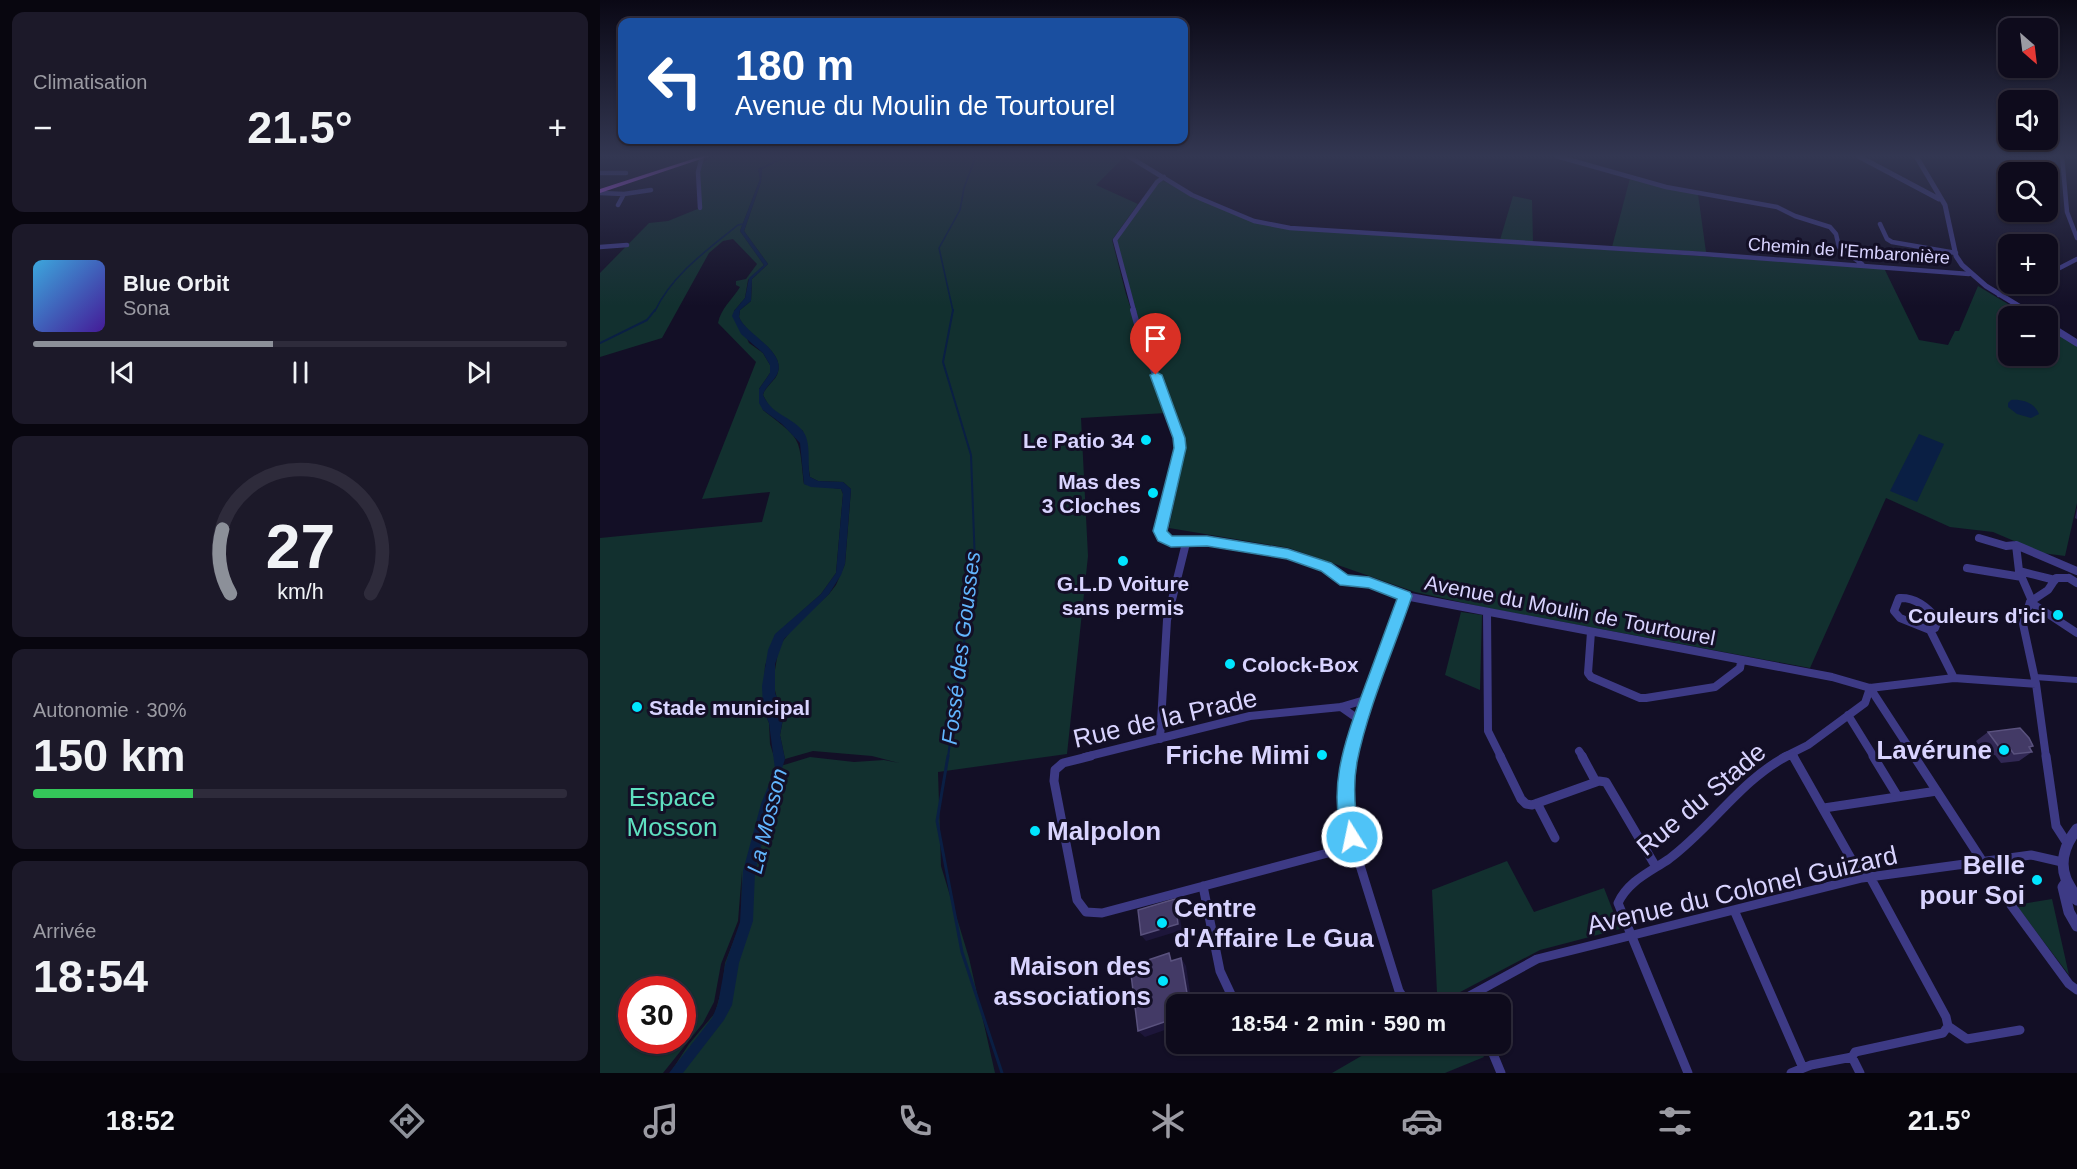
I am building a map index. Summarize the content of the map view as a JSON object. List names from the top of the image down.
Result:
{
  "streets": {
    "street": [
      "Chemin de l'Embaronière",
      "Avenue du Moulin de Tourtourel",
      "Rue de la Prade",
      "Rue du Stade",
      "Avenue du Colonel Guizard"
    ]
  },
  "crossings": [
    ["Avenue du Moulin de Tourtourel", "Rue du Stade"],
    ["Rue du Stade", "Avenue du Colonel Guizard"]
  ],
  "water": ["Fossé des Gousses", "La Mosson"],
  "parks": ["Espace Mosson"],
  "places": [
    "Le Patio 34",
    "Mas des 3 Cloches",
    "G.L.D Voiture sans permis",
    "Couleurs d'ici",
    "Colock-Box",
    "Stade municipal",
    "Lavérune",
    "Friche Mimi",
    "Malpolon",
    "Belle pour Soi",
    "Centre d'Affaire Le Gua",
    "Maison des associations"
  ],
  "north": "bottom right",
  "page": {
    "tile": [
      "Climatisation",
      ["Autonomie · 30%", "150 km"],
      ["Arrivée", "18:54"]
    ],
    "map_buttons": ["+", "−"],
    "turn": ["180 m", "Avenue du Moulin de Tourtourel"],
    "heat": ["−", "21.5°", "+"],
    "song": ["Blue Orbit", "Sona"],
    "limit": "30",
    "trip": "18:54 · 2 min · 590 m",
    "tabs": ["18:52", "21.5°"],
    "gauge": ["27", "km/h"]
  }
}
